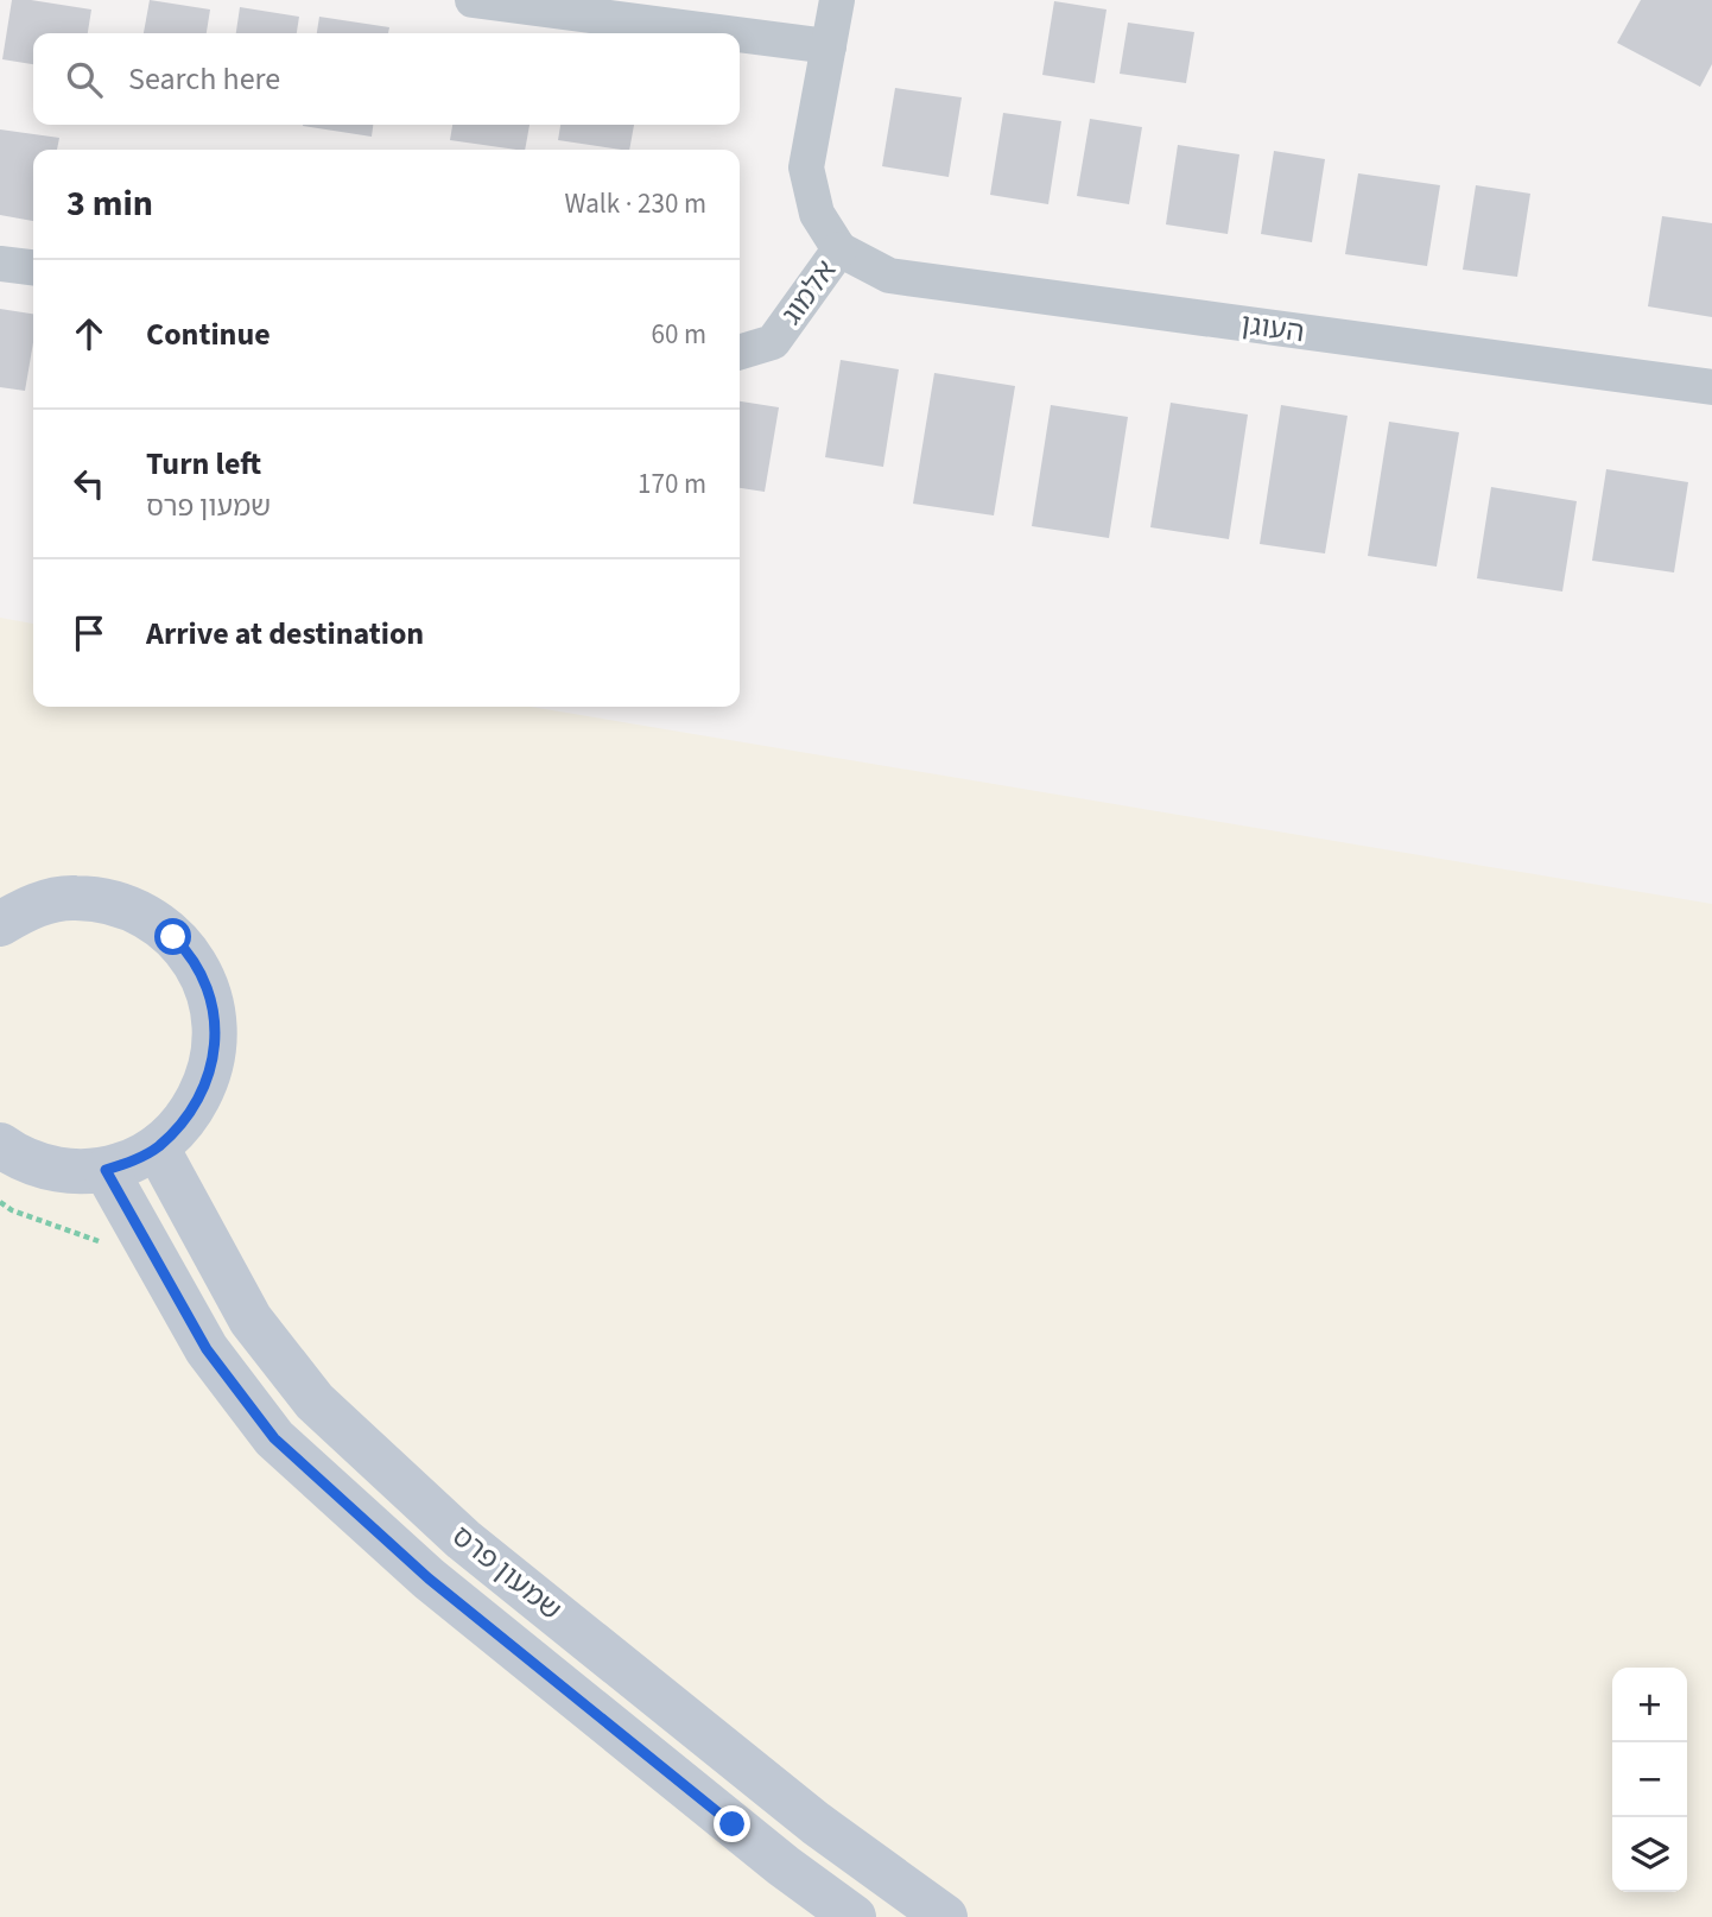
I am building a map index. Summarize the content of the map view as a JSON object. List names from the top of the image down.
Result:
{
  "streets": {
    "main road": ["שמעון פרס"],
    "street": ["אלמוג", "העוגן"]
  },
  "crossings": [
    ["אלמוג", "העוגן"]
  ],
  "page": {
    "search": "Search here",
    "heading": ["3 min", "Walk · 230 m"],
    "list": [
      ["Continue", "60 m"],
      ["Turn left", "שמעון פרס", "170 m"],
      "Arrive at destination"
    ],
    "map_buttons": ["+", "−"]
  }
}
